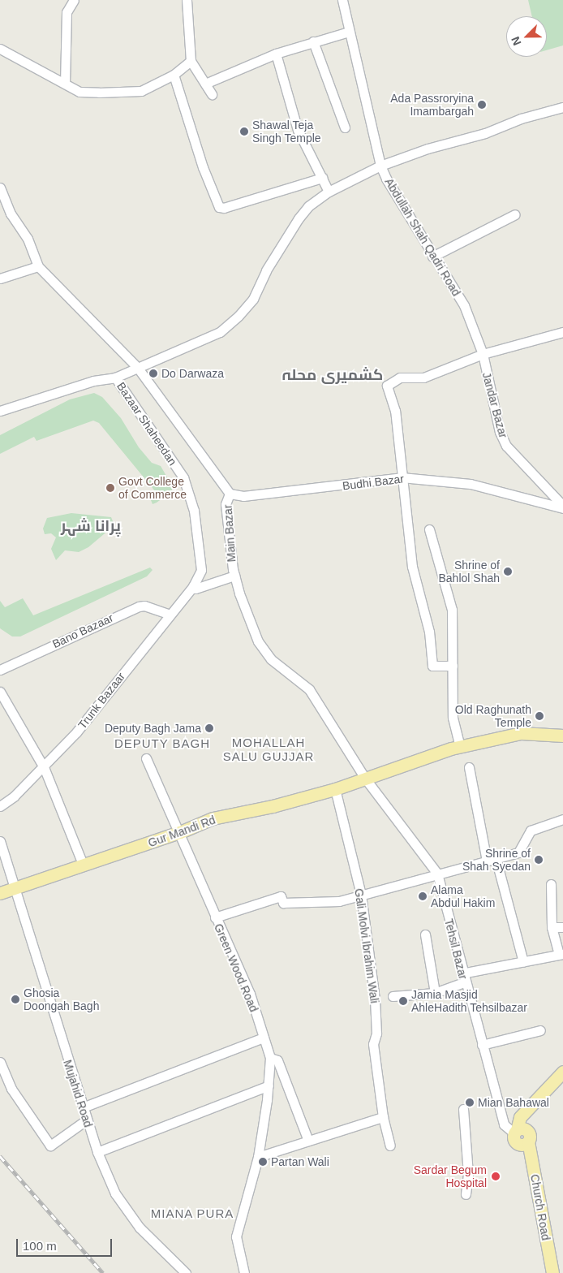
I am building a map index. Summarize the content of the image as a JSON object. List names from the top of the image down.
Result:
{
  "streets": {
    "main road": ["Gur Mandi Rd", "Church Road"],
    "street": [
      "Abdullah Shah Qadri Road",
      "Jandar Bazar",
      "Bazaar Shaheedan",
      "Budhi Bazar",
      "Main Bazar",
      "Bano Bazaar",
      "Trunk Bazaar",
      "Gali Molvi Ibrahim Wali",
      "Tehsil Bazar",
      "Green Wood Road",
      "Mujahid Road"
    ]
  },
  "crossings": [
    ["Abdullah Shah Qadri Road", "Jandar Bazar"],
    ["Jandar Bazar", "Budhi Bazar"],
    ["Bazaar Shaheedan", "Trunk Bazaar"],
    ["Budhi Bazar", "Main Bazar"],
    ["Main Bazar", "Gur Mandi Rd"],
    ["Main Bazar", "Tehsil Bazar"],
    ["Bano Bazaar", "Trunk Bazaar"],
    ["Gur Mandi Rd", "Gali Molvi Ibrahim Wali"],
    ["Gur Mandi Rd", "Tehsil Bazar"],
    ["Gur Mandi Rd", "Green Wood Road"],
    ["Gur Mandi Rd", "Mujahid Road"]
  ],
  "districts": [
    "کشمیری محلہ",
    "پرانا شہر",
    "MOHALLAH SALU GUJJAR",
    "DEPUTY BAGH",
    "MIANA PURA"
  ],
  "places": [
    "Ada Passroryina Imambargah",
    "Shawal Teja Singh Temple",
    "Do Darwaza",
    "Govt College of Commerce",
    "Shrine of Bahlol Shah",
    "Old Raghunath Temple",
    "Deputy Bagh Jama",
    "Shrine of Shah Syedan",
    "Alama Abdul Hakim",
    "Ghosia Doongah Bagh",
    "Jamia Masjid AhleHadith Tehsilbazar",
    "Mian Bahawal",
    "Partan Wali",
    "Sardar Begum Hospital"
  ],
  "scale_bar": "100 m",
  "north": "bottom left"
}
